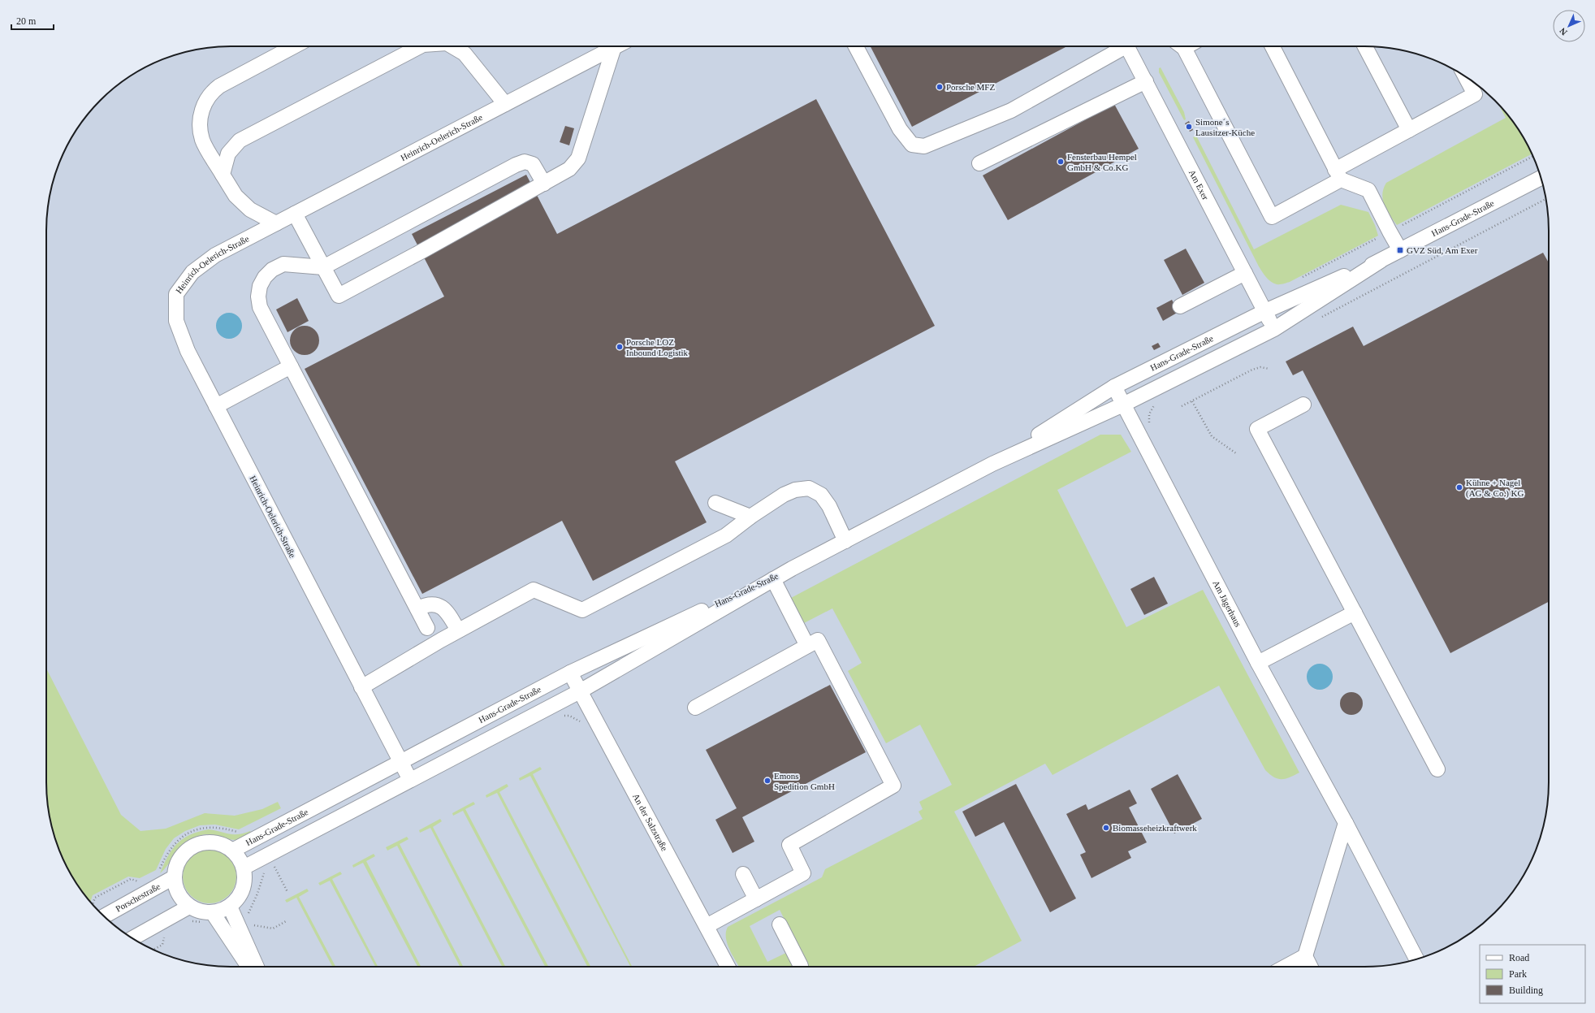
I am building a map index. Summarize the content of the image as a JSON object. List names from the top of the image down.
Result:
{
  "streets": {
    "street": [
      "Heinrich-Oelerich-Straße",
      "Am Exer",
      "Hans-Grade-Straße",
      "Am Jägerhaus",
      "An der Salzstraße",
      "Porschestraße"
    ]
  },
  "crossings": [
    ["Heinrich-Oelerich-Straße", "Hans-Grade-Straße"],
    ["Am Exer", "Hans-Grade-Straße"],
    ["Hans-Grade-Straße", "Am Jägerhaus"],
    ["Hans-Grade-Straße", "An der Salzstraße"],
    ["Hans-Grade-Straße", "Porschestraße"]
  ],
  "places": {
    "other": [
      "Porsche MFZ",
      "Simone´s Lausitzer-Küche",
      "Fensterbau Hempel GmbH & Co.KG",
      "Porsche LOZ Inbound Logistik",
      "Kühne + Nagel (AG & Co.) KG",
      "Emons Spedition GmbH",
      "Biomasseheizkraftwerk"
    ],
    "transit": ["GVZ Süd, Am Exer"]
  },
  "legend": ["Road", "Park", "Building"],
  "scale_bar": "20 m",
  "north": "bottom left"
}
